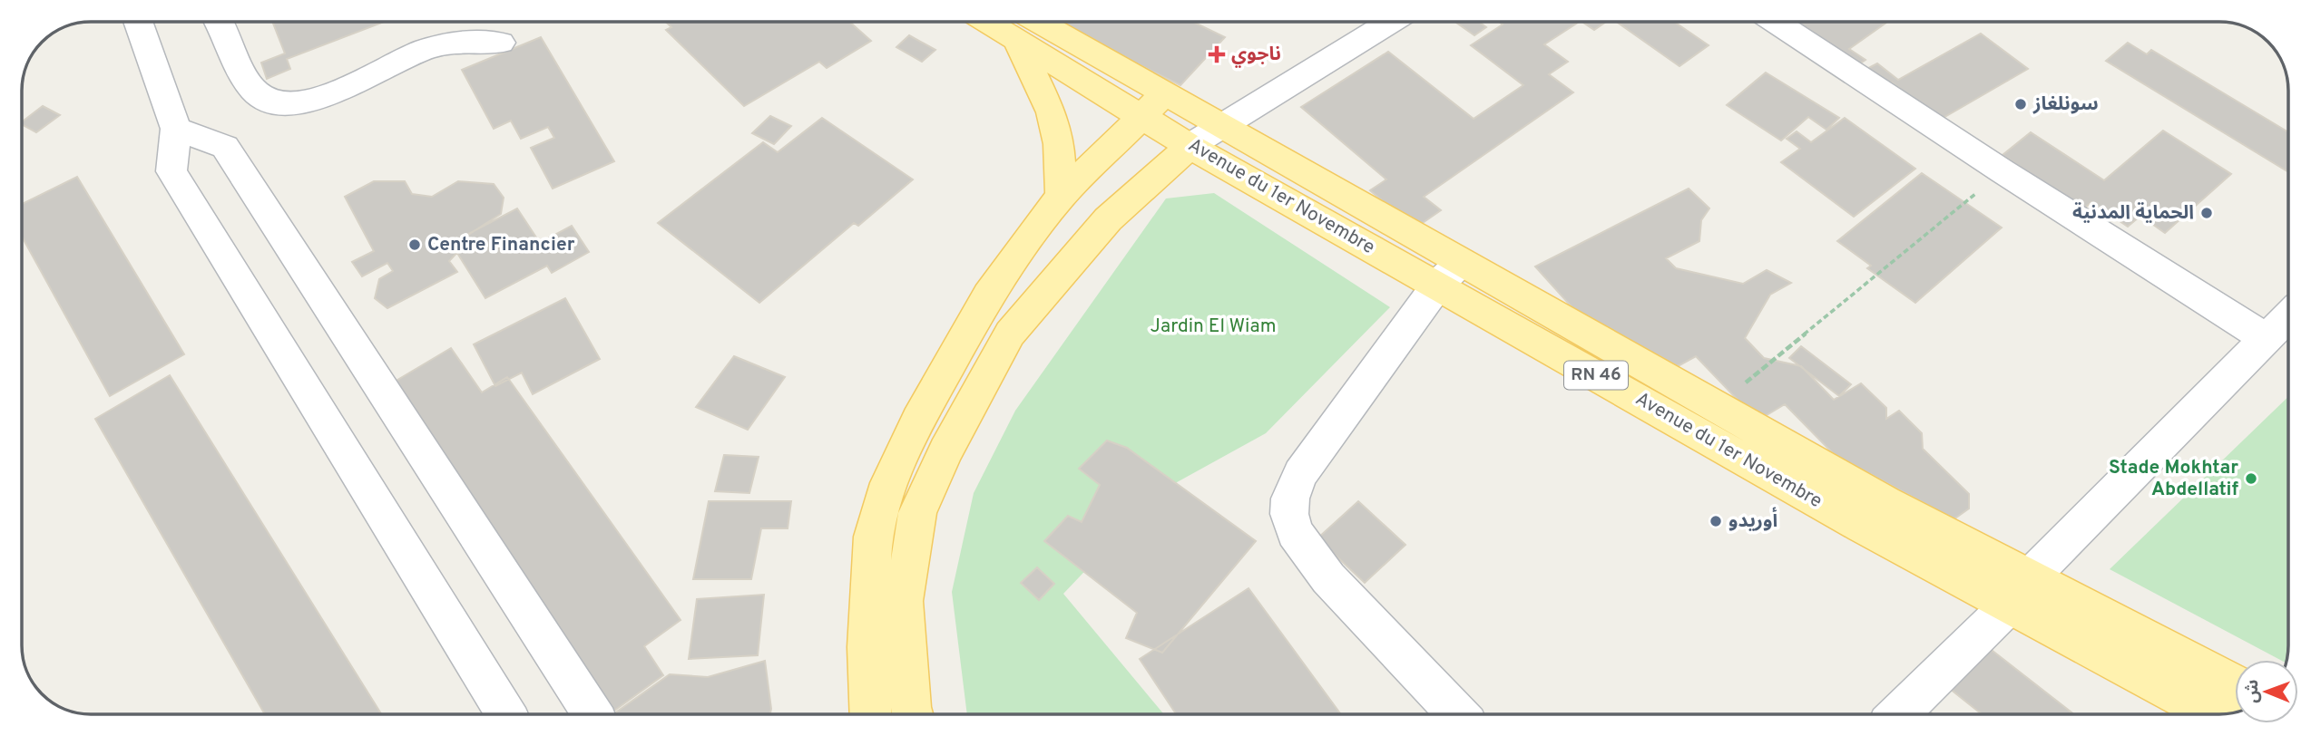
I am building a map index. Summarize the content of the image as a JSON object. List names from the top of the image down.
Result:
{
  "streets": {
    "main road": ["Avenue du 1er Novembre", "RN 46"]
  },
  "parks": ["Jardin El Wiam"],
  "places": {
    "health": ["ناجوي"],
    "other": [
      "سونلغاز",
      "الحماية المدنية",
      "Centre Financier",
      "Stade Mokhtar Abdellatif",
      "أوريدو"
    ]
  },
  "north": "left"
}
